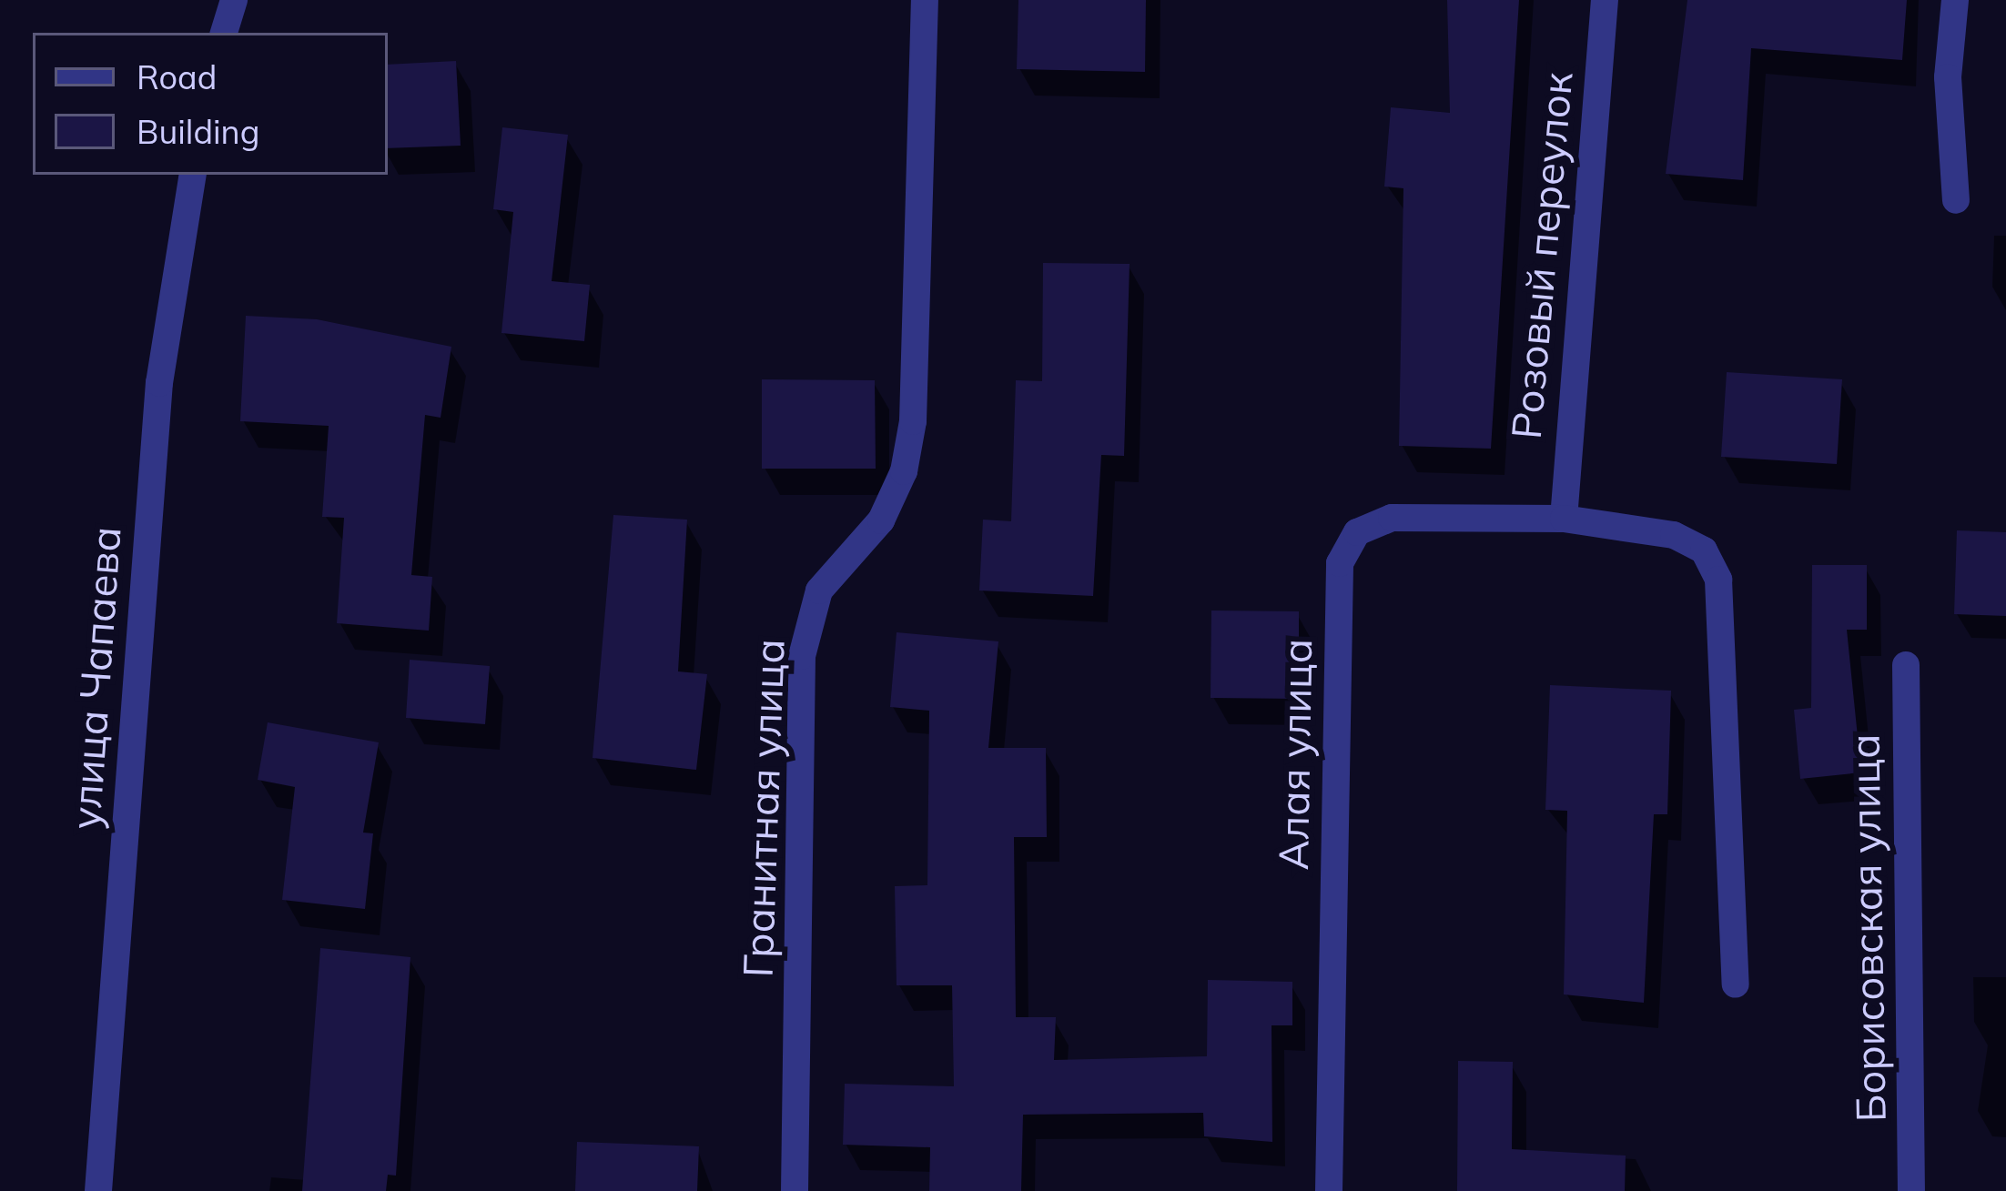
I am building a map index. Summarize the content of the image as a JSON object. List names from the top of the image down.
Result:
{
  "streets": {
    "street": [
      "Розовый переулок",
      "улица Чапаева",
      "Алая улица",
      "Гранитная улица",
      "Борисовская улица"
    ]
  },
  "crossings": [
    ["Розовый переулок", "Алая улица"]
  ],
  "legend": ["Road", "Building"]
}
